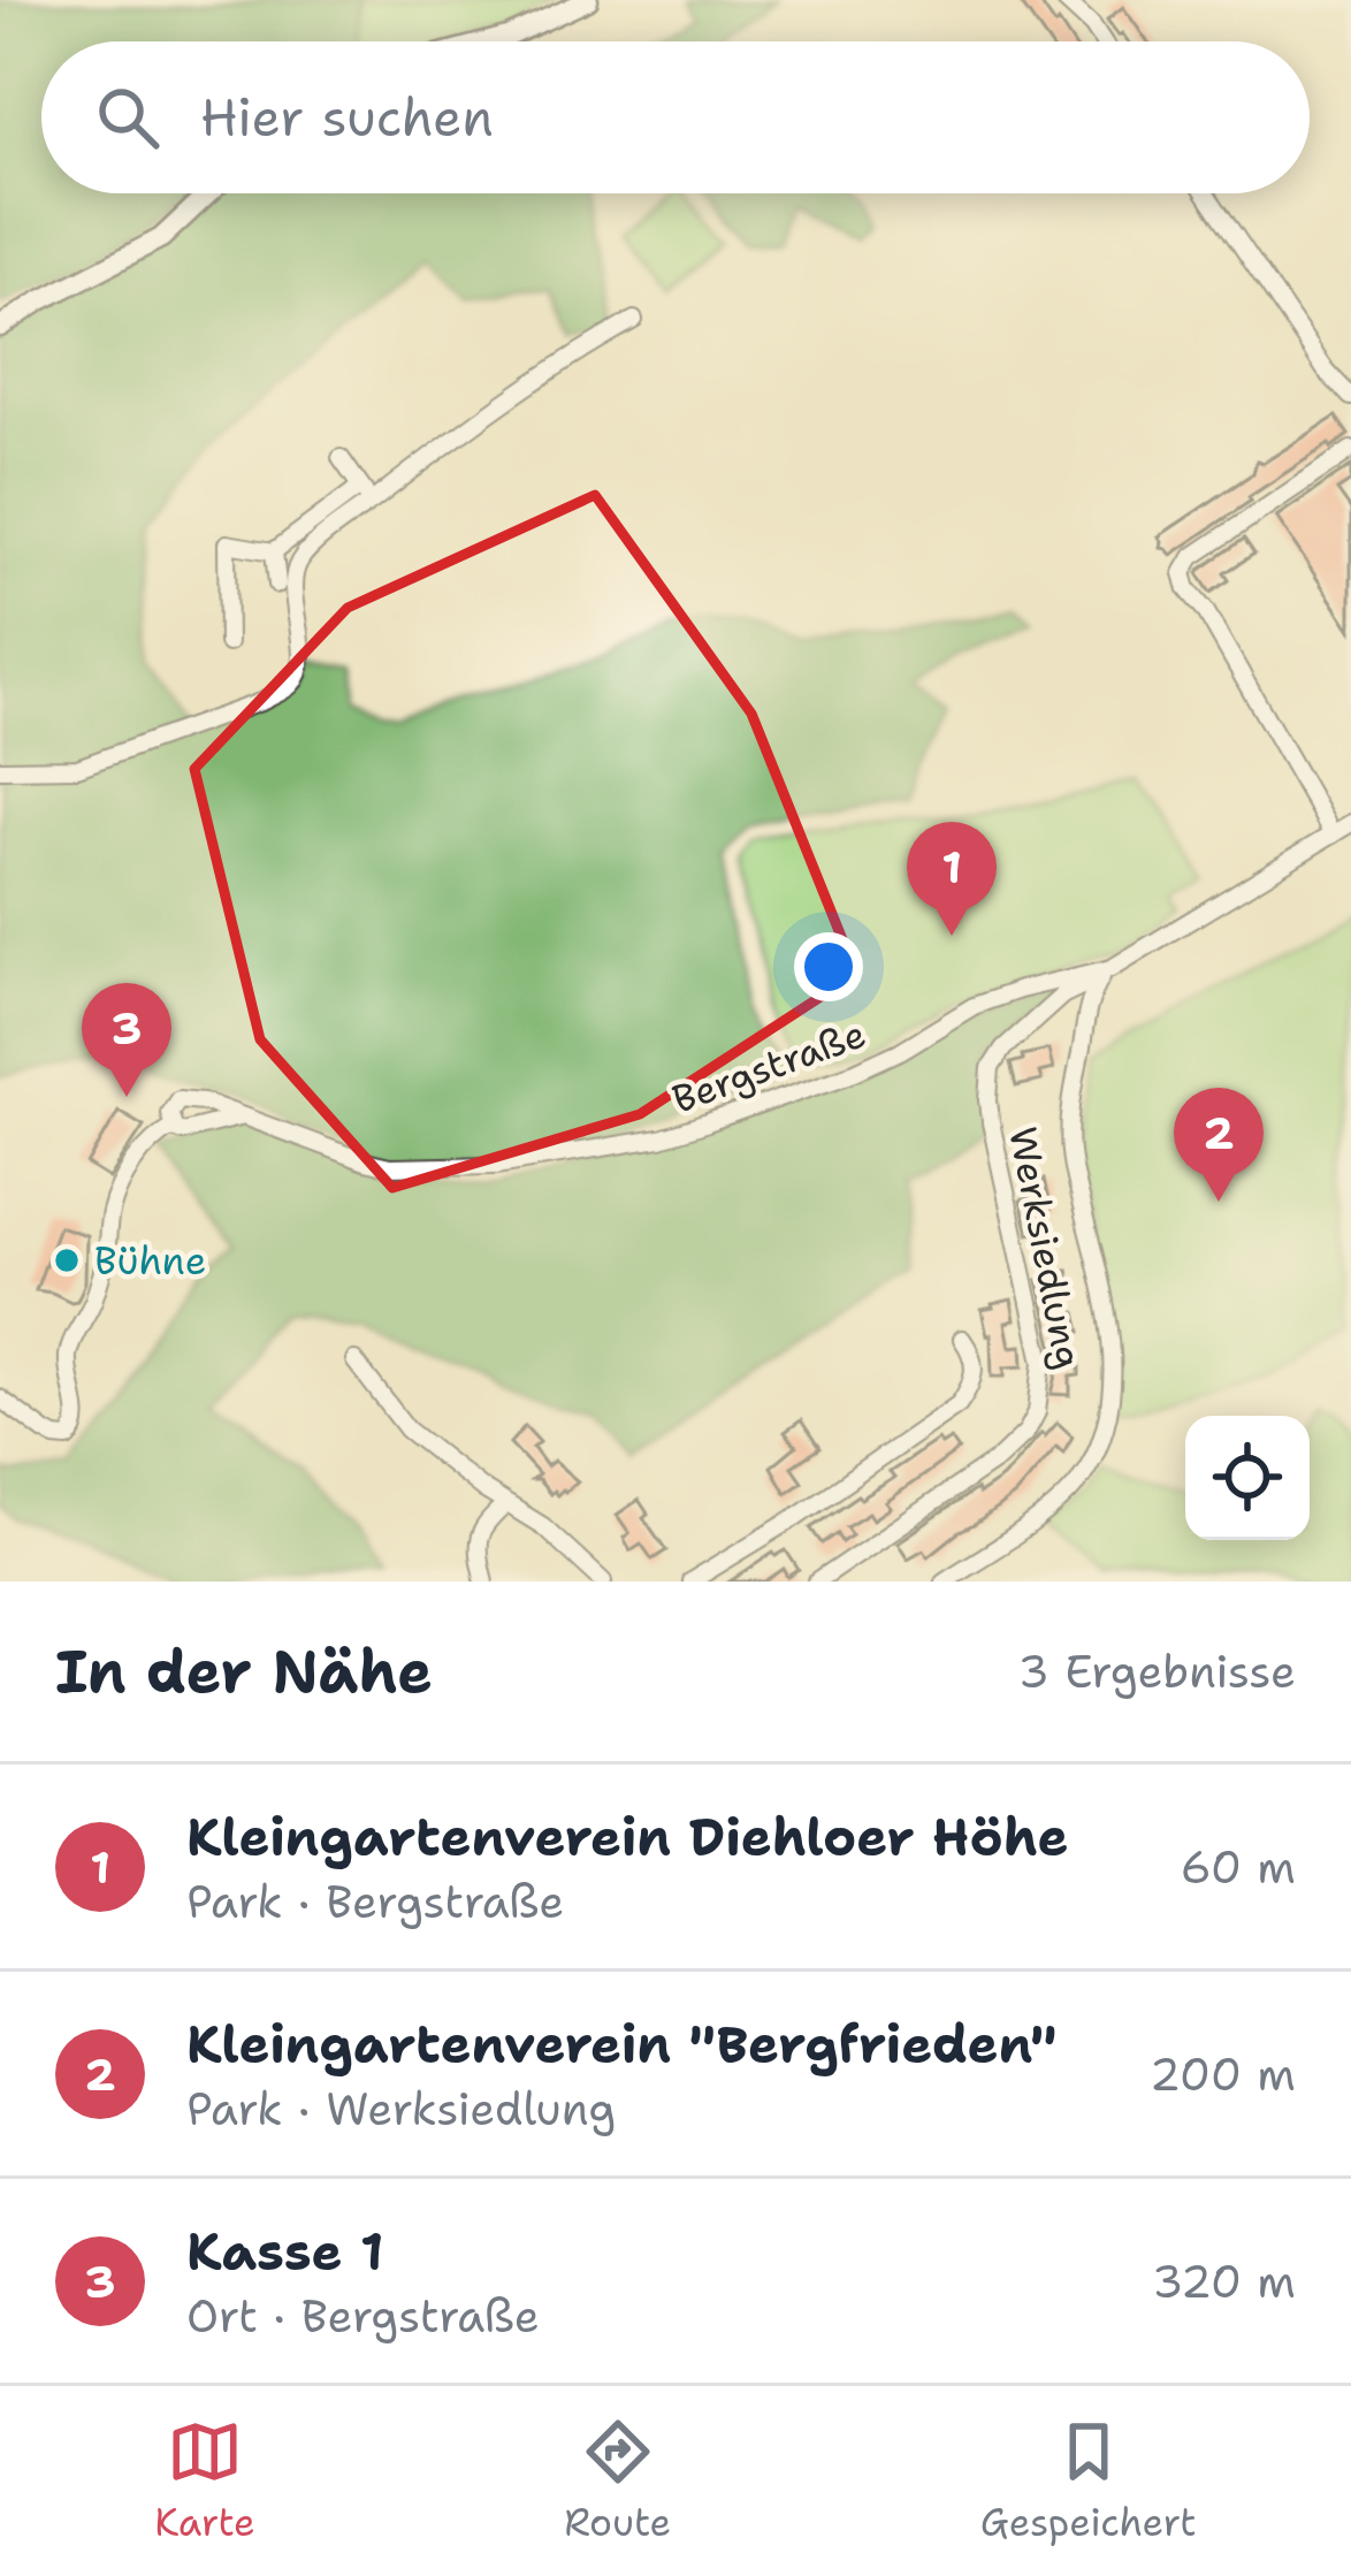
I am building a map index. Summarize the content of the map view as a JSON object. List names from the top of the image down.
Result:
{
  "streets": {
    "street": ["Bergstraße", "Werksiedlung"]
  },
  "crossings": [
    ["Bergstraße", "Werksiedlung"]
  ],
  "places": ["Bühne"],
  "page": {
    "search": "Hier suchen",
    "pins": ["1", "3", "2"],
    "heading": ["In der Nähe", "3 Ergebnisse"],
    "list": [
      {
        "mark": "1",
        "name": "Kleingartenverein Diehloer Höhe",
        "note": "Park · Bergstraße",
        "value": "60 m"
      },
      {
        "mark": "2",
        "name": "Kleingartenverein \"Bergfrieden\"",
        "note": "Park · Werksiedlung",
        "value": "200 m"
      },
      {
        "mark": "3",
        "name": "Kasse 1",
        "note": "Ort · Bergstraße",
        "value": "320 m"
      }
    ],
    "nav": ["Karte", "Route", "Gespeichert"]
  }
}
